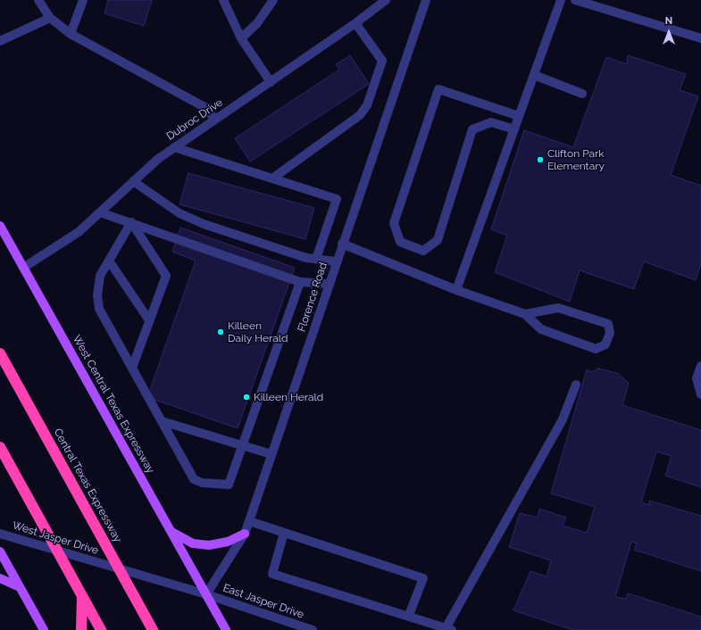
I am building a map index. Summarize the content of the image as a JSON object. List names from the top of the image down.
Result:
{
  "streets": {
    "highway": ["Central Texas Expressway"],
    "main road": ["West Central Texas Expressway"],
    "street": [
      "Dubroc Drive",
      "Florence Road",
      "West Jasper Drive",
      "East Jasper Drive"
    ]
  },
  "crossings": [
    ["Dubroc Drive", "West Central Texas Expressway"],
    ["Florence Road", "West Central Texas Expressway"],
    ["Florence Road", "West Jasper Drive"],
    ["Florence Road", "East Jasper Drive"],
    ["West Central Texas Expressway", "West Jasper Drive"],
    ["West Central Texas Expressway", "East Jasper Drive"],
    ["West Jasper Drive", "East Jasper Drive"]
  ],
  "places": ["Clifton Park Elementary", "Killeen Daily Herald", "Killeen Herald"],
  "north": "top"
}
